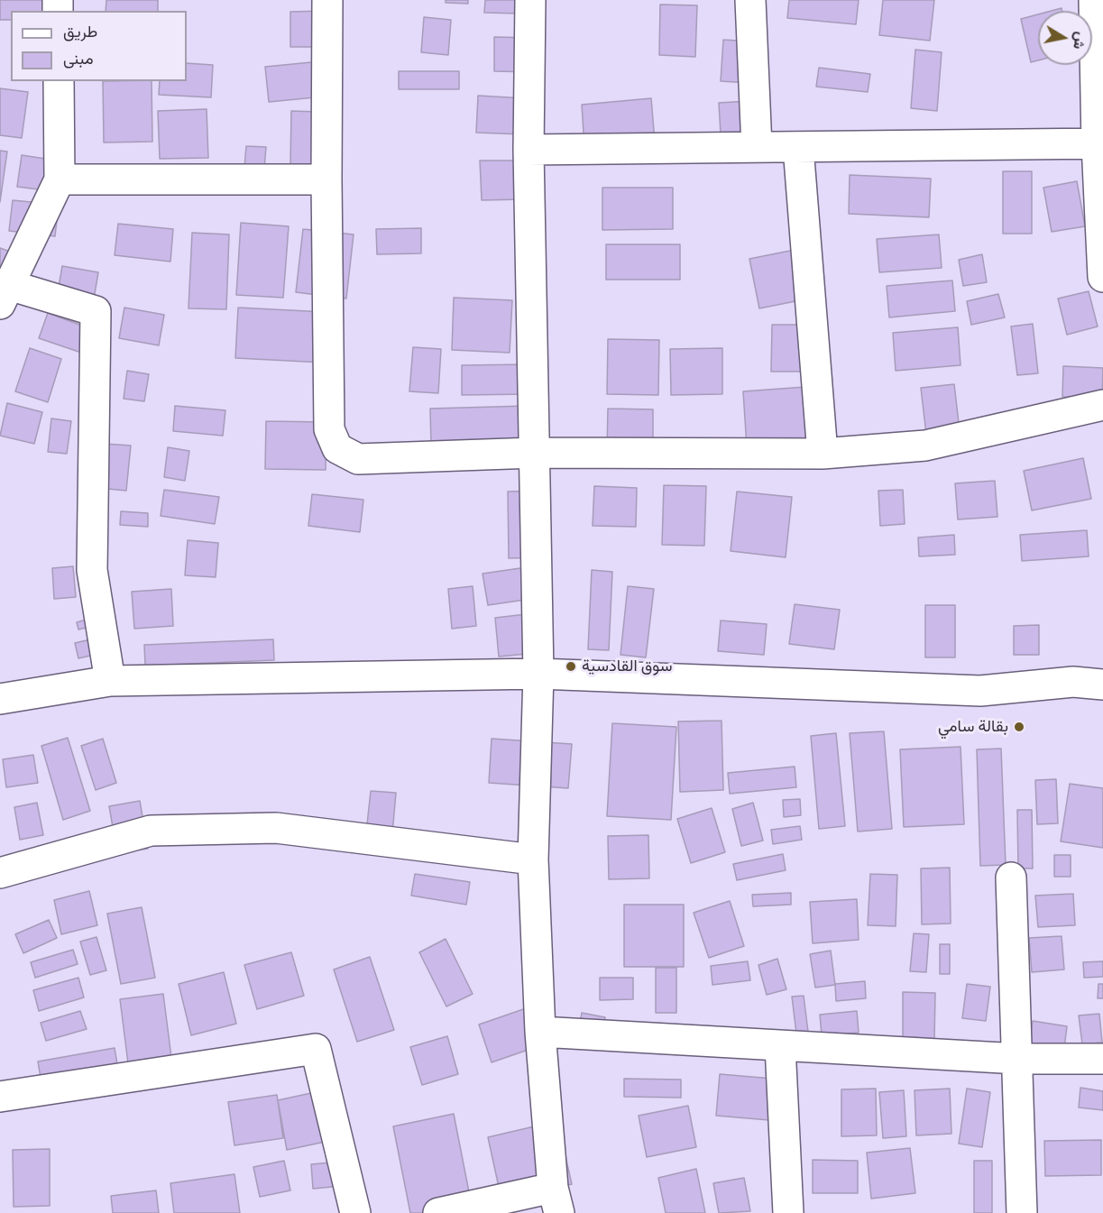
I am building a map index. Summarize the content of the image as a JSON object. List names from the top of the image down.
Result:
{
  "places": ["سوق القادسية", "بقالة سامي"],
  "legend": ["طريق", "مبنى"],
  "north": "right"
}
